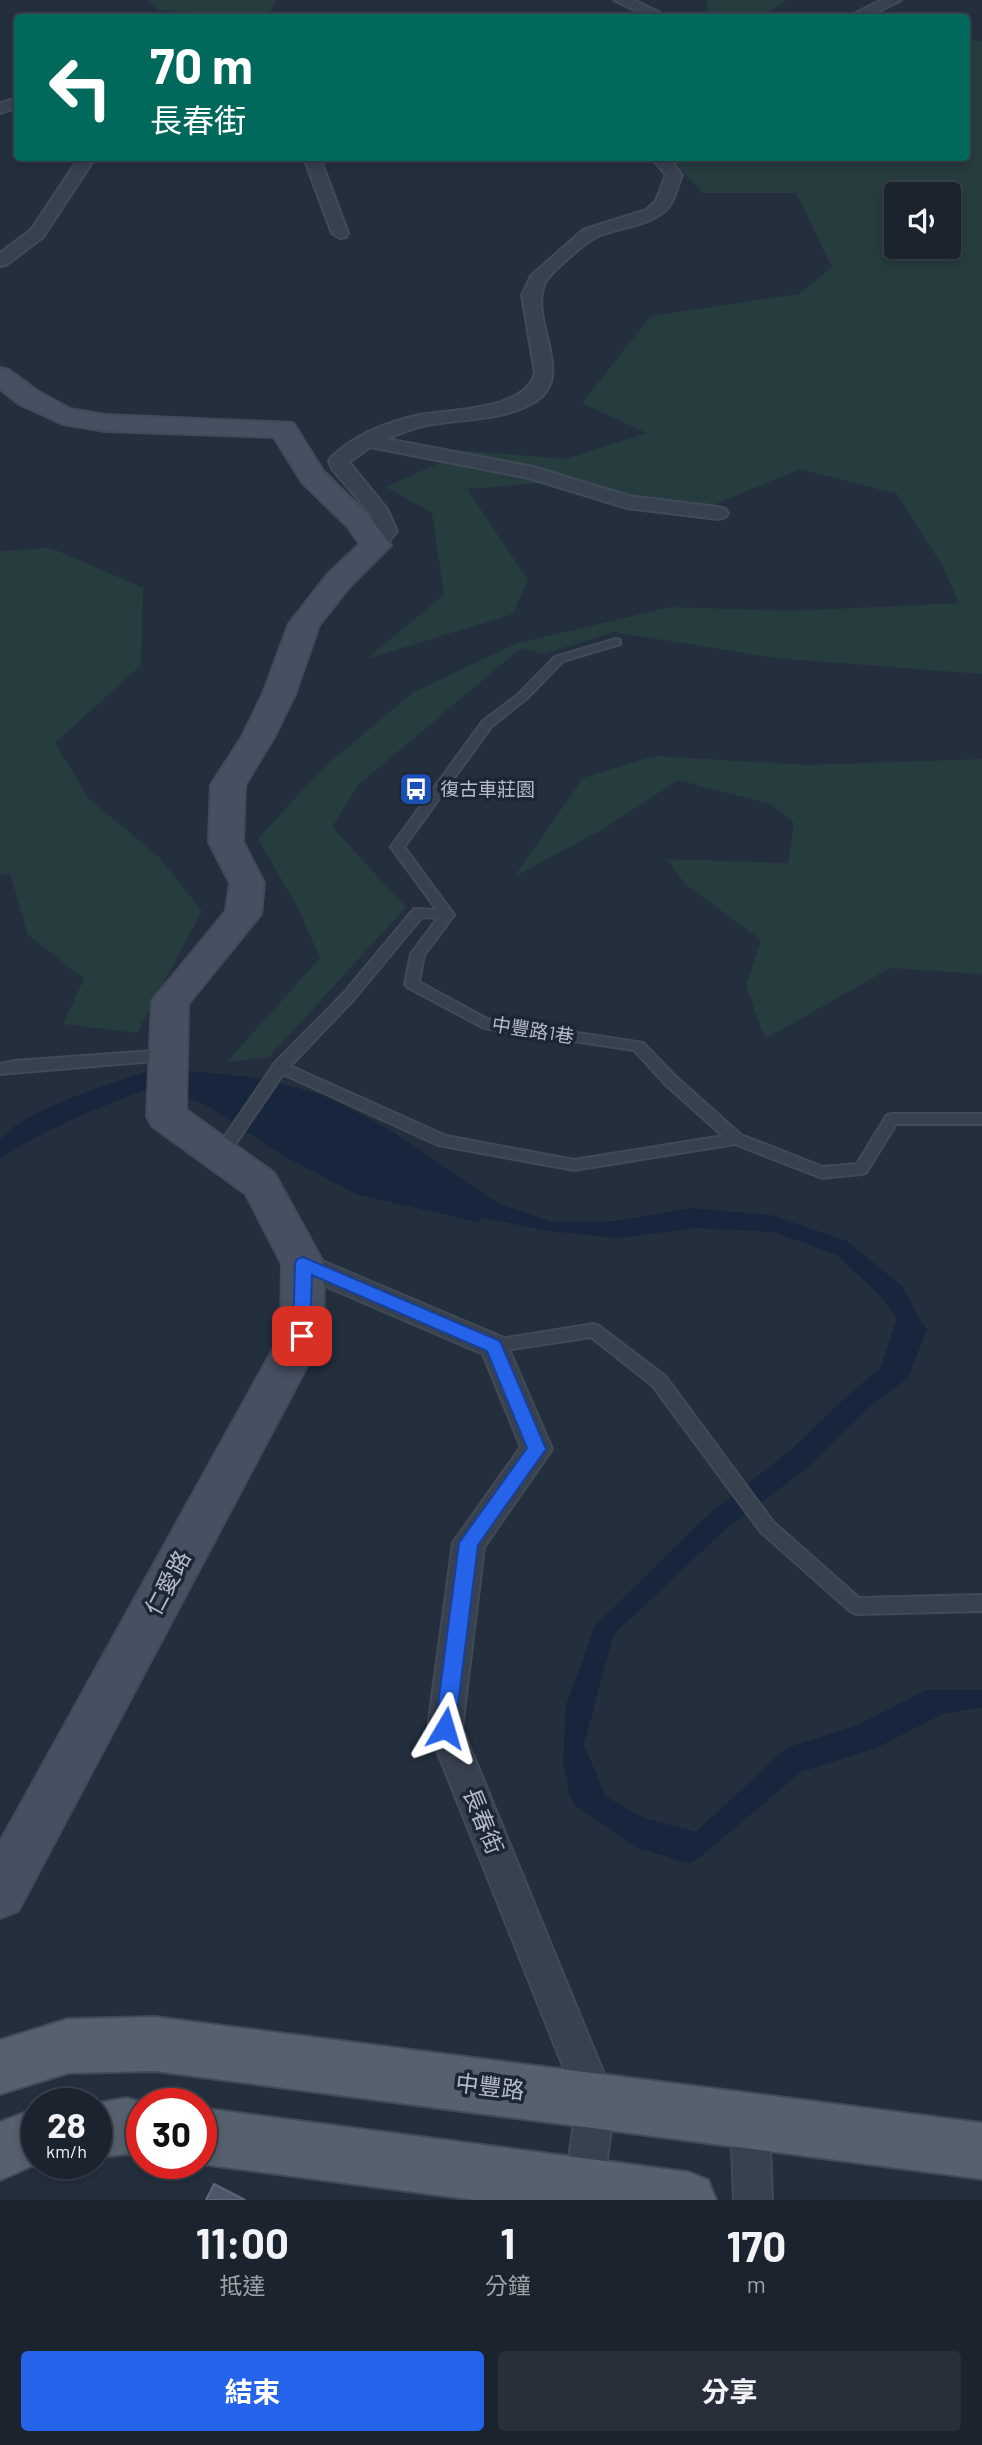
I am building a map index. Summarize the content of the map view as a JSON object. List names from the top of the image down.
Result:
{
  "streets": {
    "main road": ["中豐路"],
    "street": ["仁愛路", "長春街"],
    "lane": ["中豐路1巷"]
  },
  "crossings": [
    ["長春街", "中豐路"]
  ],
  "places": {
    "bus stop": ["復古車莊園"]
  },
  "page": {
    "turn": ["70 m", "長春街"],
    "speed": "28 km/h",
    "limit": "30",
    "eta": [
      "11:00",
      "抵達",
      "1",
      "分鐘",
      "170",
      "m"
    ],
    "buttons": ["結束", "分享"]
  }
}
